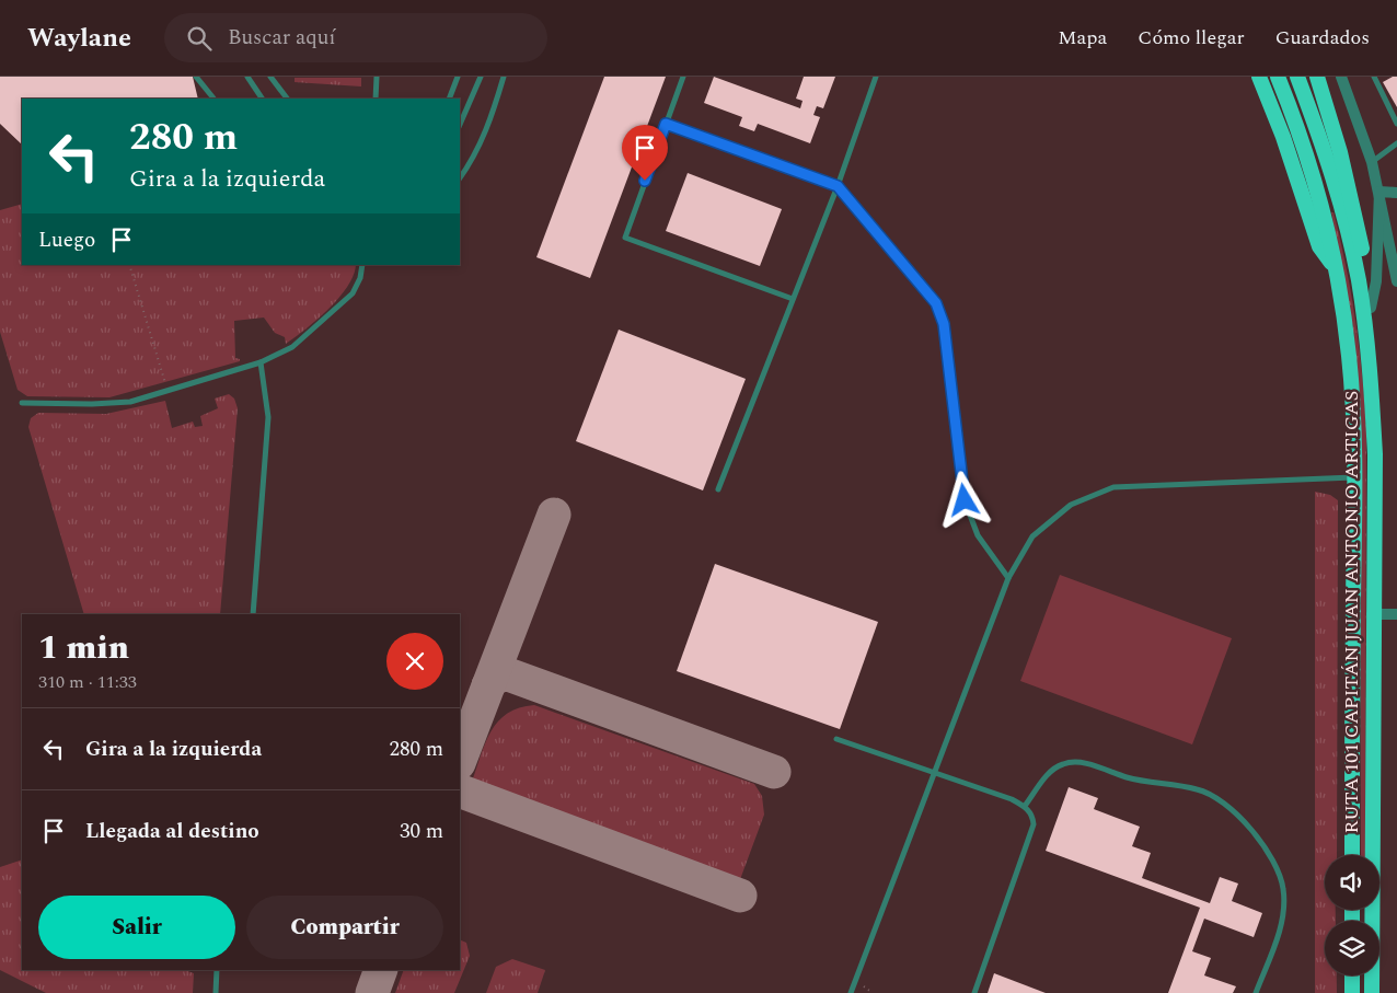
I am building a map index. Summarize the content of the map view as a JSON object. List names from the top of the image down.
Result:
{
  "streets": {
    "highway": ["RUTA 101 CAPITÁN JUAN ANTONIO ARTIGAS"]
  },
  "page": {
    "header": "Waylane",
    "search": "Buscar aquí",
    "nav": ["Mapa", "Cómo llegar", "Guardados"],
    "turn": ["280 m", "Gira a la izquierda"],
    "then": "Luego",
    "heading": ["1 min", "310 m · 11:33"],
    "list": [
      {
        "name": "Gira a la izquierda",
        "value": "280 m"
      },
      {
        "name": "Llegada al destino",
        "value": "30 m"
      }
    ],
    "buttons": ["Salir", "Compartir"]
  }
}
